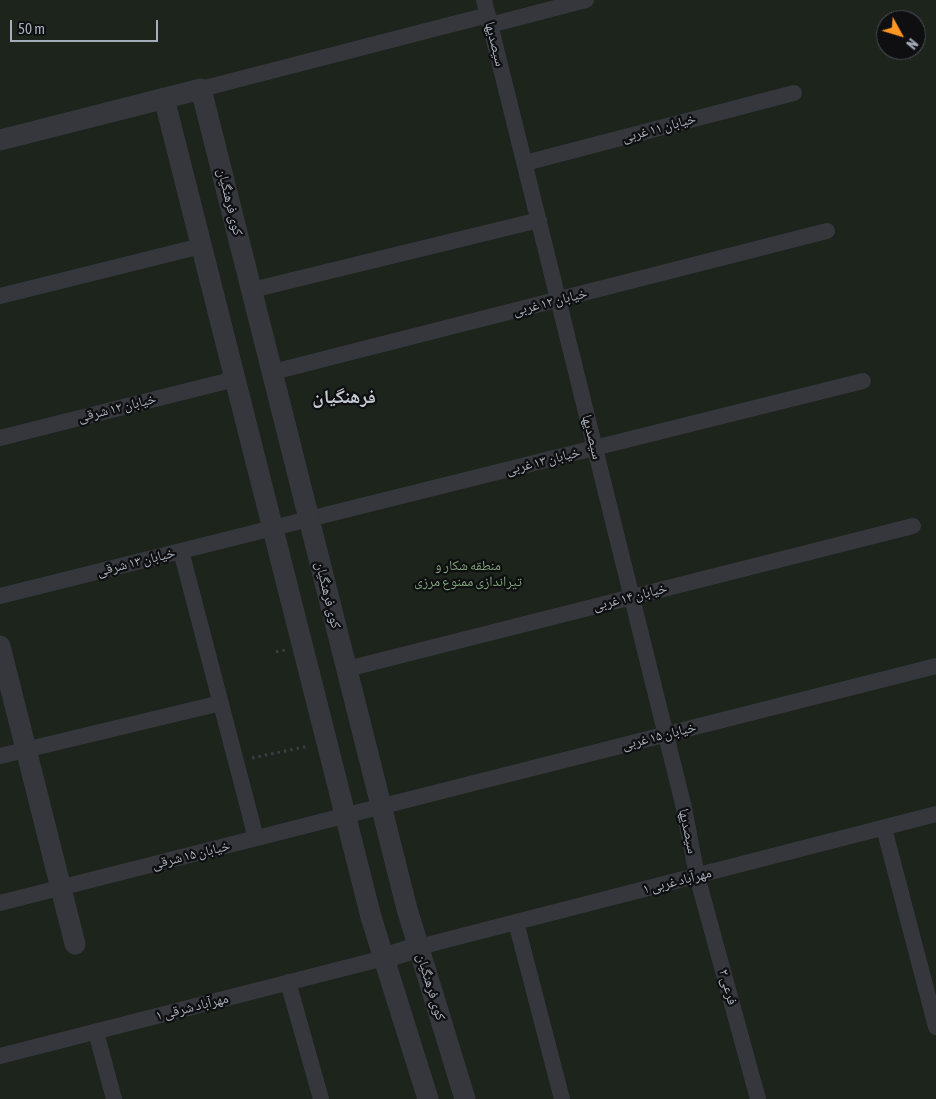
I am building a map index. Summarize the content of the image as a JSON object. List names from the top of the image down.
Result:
{
  "streets": {
    "street": [
      "سیصدیها",
      "خیابان ۱۱ غربی",
      "کوی فرهنگیان",
      "خیابان ۱۲ غربی",
      "خیابان ۱۲ شرقی",
      "خیابان ۱۳ غربی",
      "خیابان ۱۳ شرقی",
      "خیابان ۱۴ غربی",
      "خیابان ۱۵ غربی",
      "خیابان ۱۵ شرقی",
      "مهرآباد غربی ۱",
      "فرعی ۲",
      "مهرآباد شرقی ١"
    ]
  },
  "crossings": [
    ["سیصدیها", "خیابان ۱۱ غربی"],
    ["سیصدیها", "خیابان ۱۲ غربی"],
    ["سیصدیها", "خیابان ۱۳ غربی"],
    ["سیصدیها", "خیابان ۱۴ غربی"],
    ["سیصدیها", "خیابان ۱۵ غربی"],
    ["سیصدیها", "مهرآباد غربی ۱"],
    ["سیصدیها", "فرعی ۲"],
    ["کوی فرهنگیان", "خیابان ۱۲ غربی"],
    ["کوی فرهنگیان", "خیابان ۱۳ غربی"],
    ["کوی فرهنگیان", "خیابان ۱۴ غربی"],
    ["کوی فرهنگیان", "خیابان ۱۵ غربی"],
    ["کوی فرهنگیان", "خیابان ۱۵ شرقی"],
    ["کوی فرهنگیان", "مهرآباد غربی ۱"],
    ["خیابان ۱۳ غربی", "خیابان ۱۳ شرقی"],
    ["خیابان ۱۵ غربی", "خیابان ۱۵ شرقی"],
    ["مهرآباد غربی ۱", "فرعی ۲"]
  ],
  "districts": ["فرهنگیان"],
  "parks": ["منطقه شکار و تیراندازی ممنوع مرزی"],
  "scale_bar": "50 m",
  "north": "bottom right"
}
